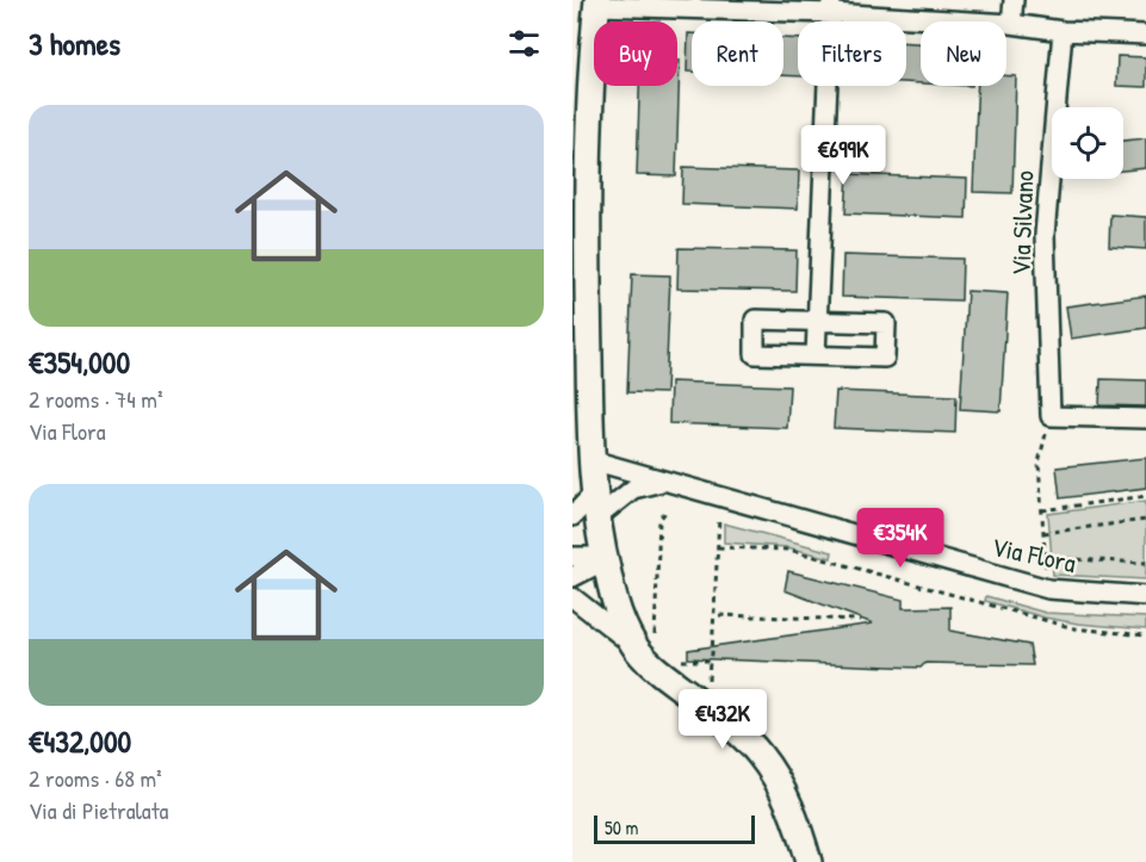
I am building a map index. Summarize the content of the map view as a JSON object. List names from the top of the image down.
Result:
{
  "streets": {
    "street": ["Via Silvano", "Via Flora"]
  },
  "scale_bar": "50 m",
  "page": {
    "heading": "3 homes",
    "chip": [
      "Buy",
      "Rent",
      "Filters",
      "New"
    ],
    "list": [
      {
        "name": "€354,000",
        "note": "2 rooms · 74 m² · Via Flora"
      },
      {
        "name": "€432,000",
        "note": "2 rooms · 68 m² · Via di Pietralata"
      }
    ],
    "price": ["€699K", "€354K", "€432K"],
    "scale": "50 m"
  }
}
